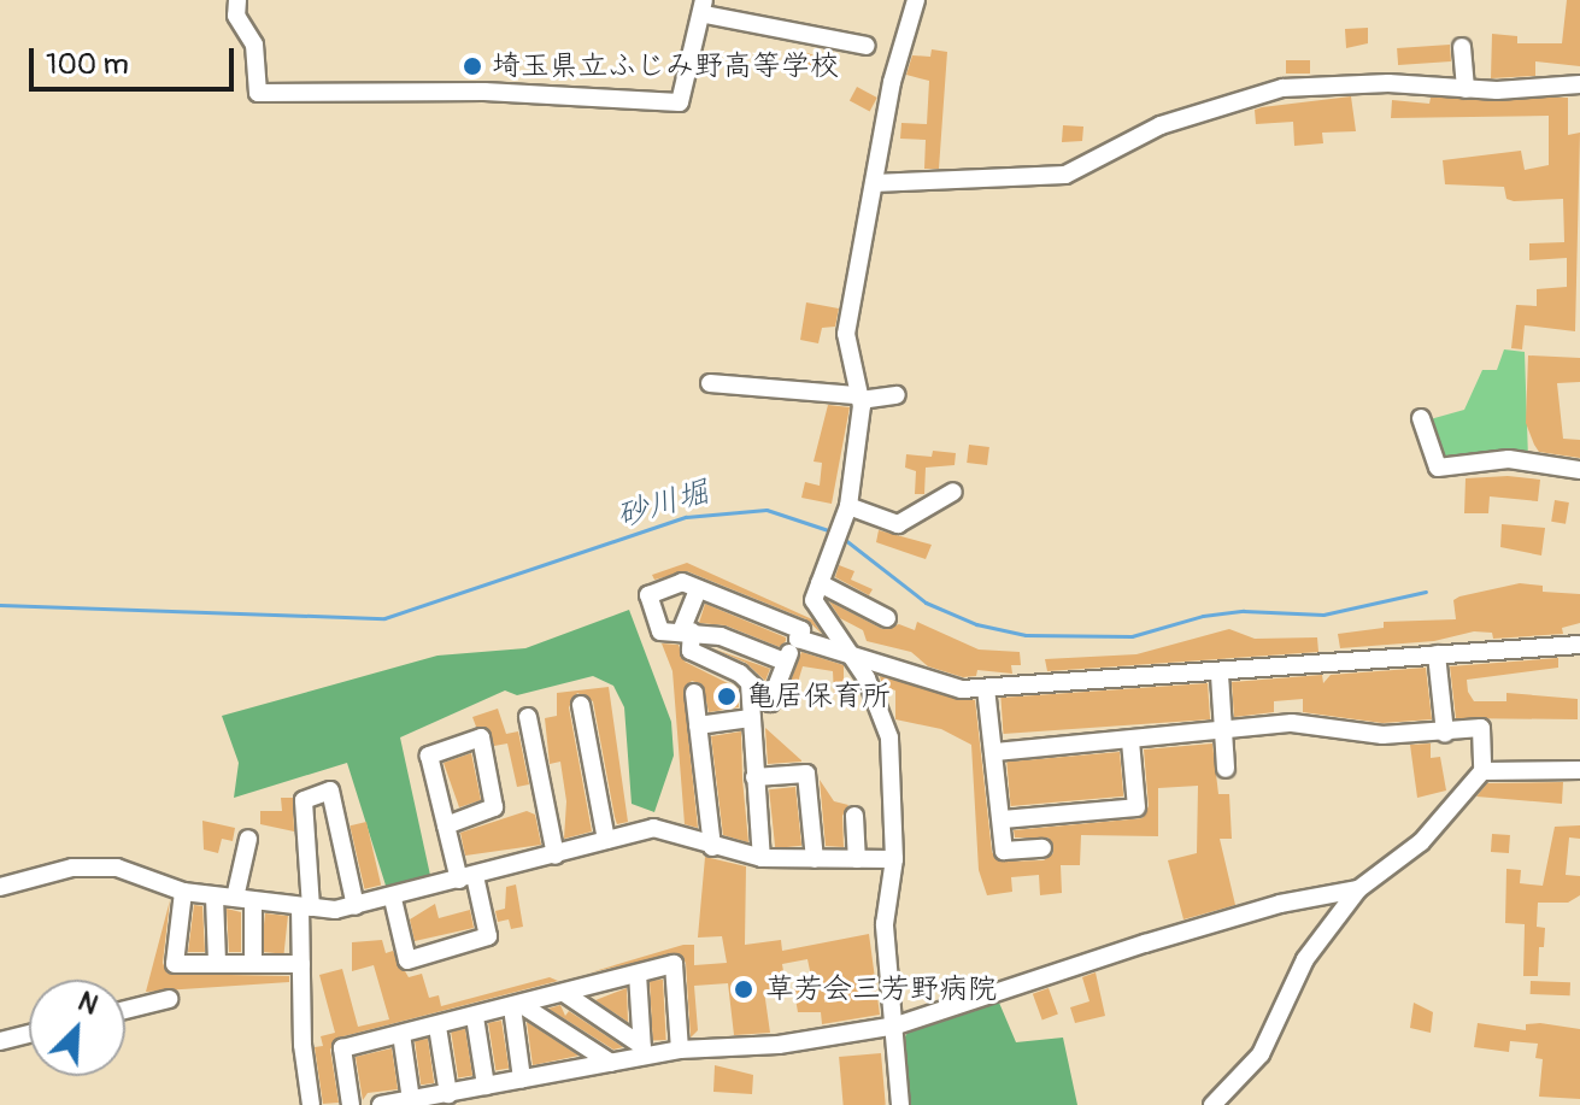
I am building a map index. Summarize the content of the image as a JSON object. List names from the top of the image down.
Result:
{
  "water": ["砂川堀"],
  "places": ["埼玉県立ふじみ野高等学校", "亀居保育所", "草芳会三芳野病院"],
  "scale_bar": "100 m",
  "north": "top right"
}
